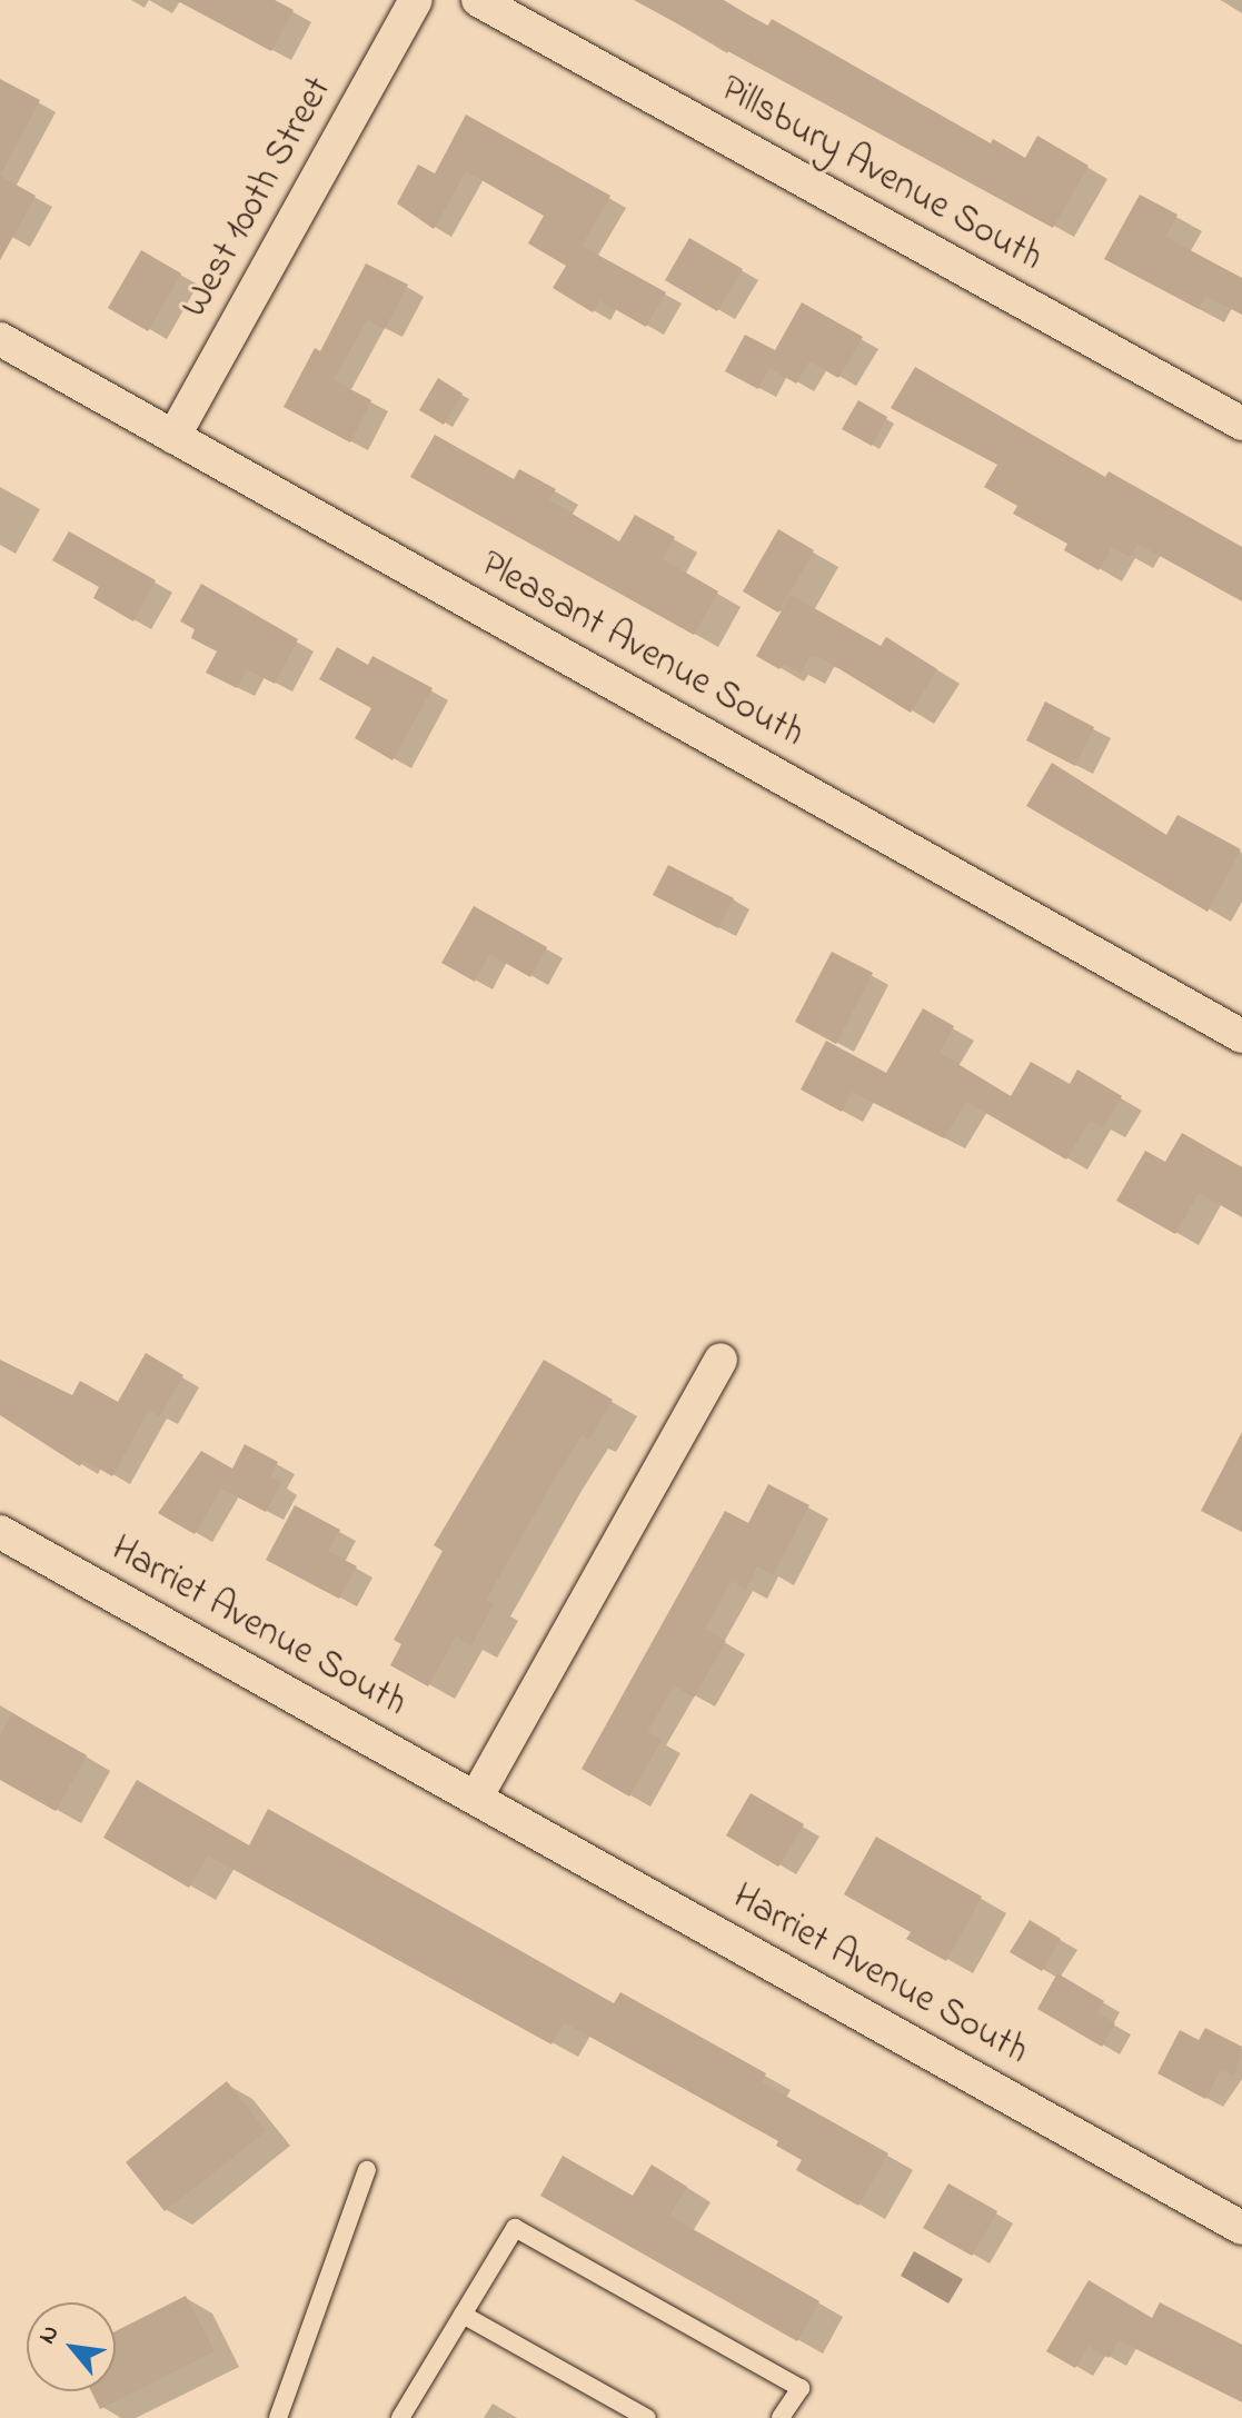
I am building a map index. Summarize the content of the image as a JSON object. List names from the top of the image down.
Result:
{
  "streets": {
    "street": [
      "Pillsbury Avenue South",
      "West 100th Street",
      "Pleasant Avenue South",
      "Harriet Avenue South"
    ]
  },
  "crossings": [
    ["West 100th Street", "Pleasant Avenue South"]
  ],
  "north": "top left"
}
